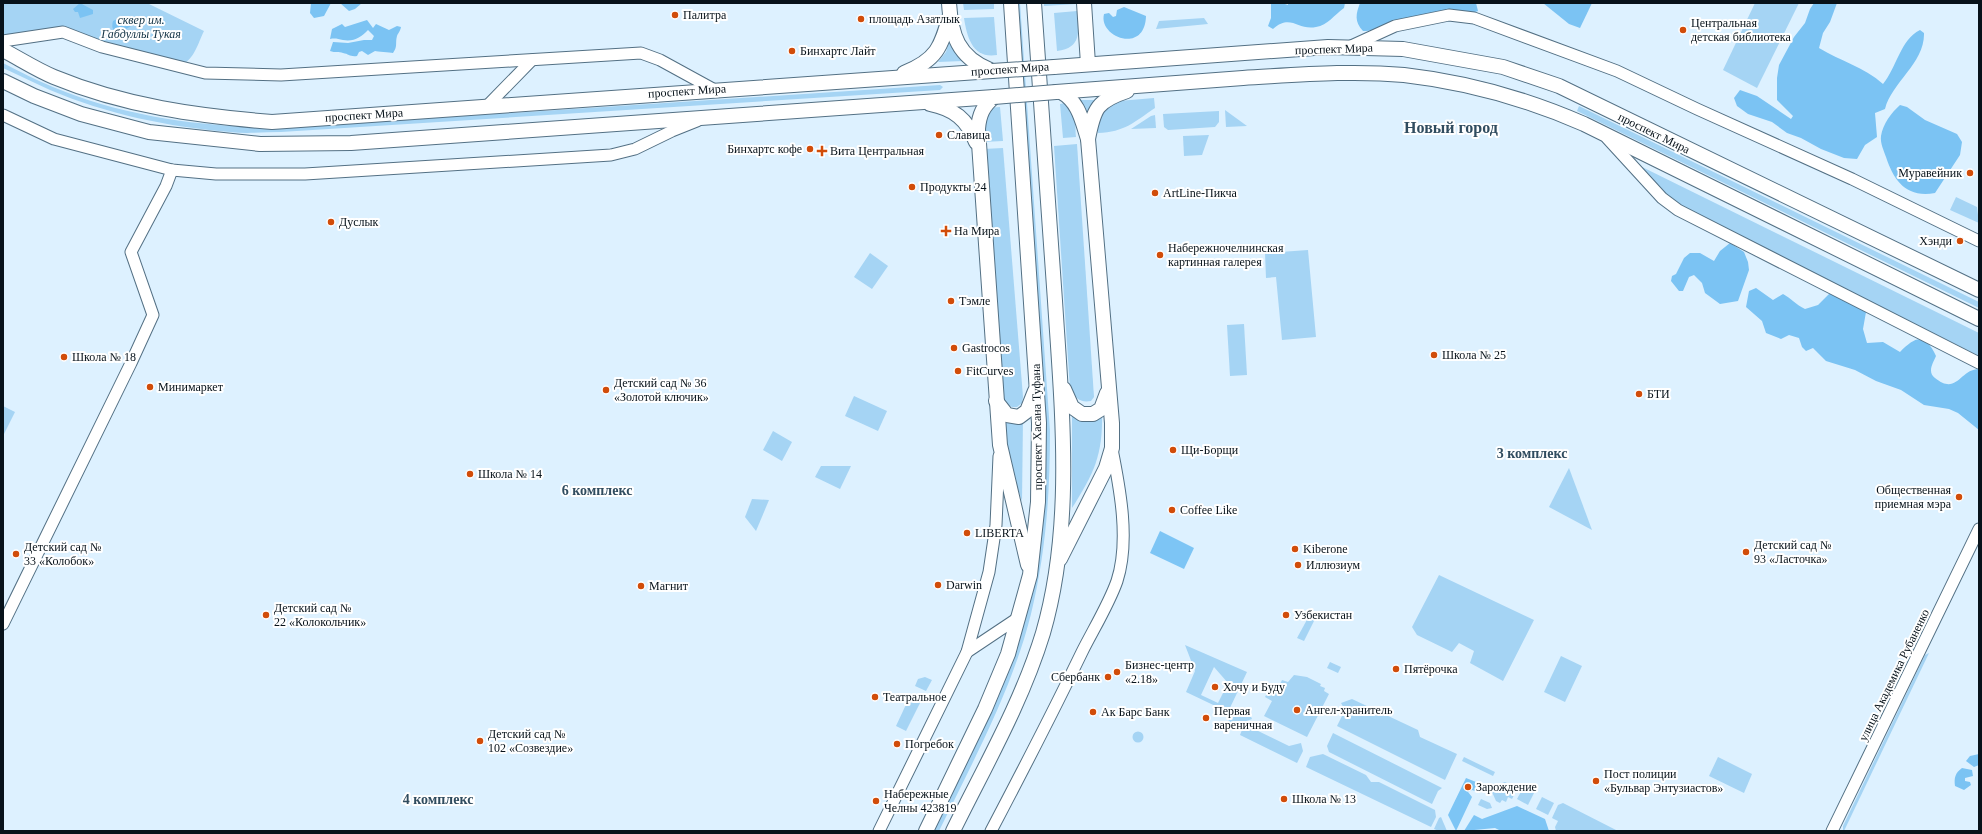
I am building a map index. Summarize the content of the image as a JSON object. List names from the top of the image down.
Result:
{
  "streets": {
    "main road": ["проспект Мира", "проспект Хасана Туфана"],
    "street": ["улица Академика Рубаненко"]
  },
  "districts": [
    "Новый город",
    "3 комплекс",
    "6 комплекс",
    "4 комплекс"
  ],
  "parks": ["сквер им. Габдуллы Тукая"],
  "places": {
    "other": [
      "Палитра",
      "площадь Азатлык",
      "Центральная детская библиотека",
      "Бинхартс Лайт",
      "Славица",
      "Бинхартс кофе",
      "Муравейник",
      "Продукты 24",
      "ArtLine-Пикча",
      "Дуслык",
      "Хэнди",
      "Набережночелнинская картинная галерея",
      "Тэмле",
      "Gastrocos",
      "Школа № 25",
      "Школа № 18",
      "FitCurves",
      "Минимаркет",
      "Детский сад № 36 «Золотой ключик»",
      "БТИ",
      "Щи-Борщи",
      "Школа № 14",
      "Общественная приемная мэра",
      "Coffee Like",
      "LIBERTA",
      "Kiberone",
      "Детский сад № 93 «Ласточка»",
      "Детский сад № 33 «Колобок»",
      "Иллюзиум",
      "Darwin",
      "Магнит",
      "Детский сад № 22 «Колокольчик»",
      "Узбекистан",
      "Пятёрочка",
      "Бизнес-центр «2.18»",
      "Сбербанк",
      "Хочу и Буду",
      "Театральное",
      "Ангел-хранитель",
      "Ак Барс Банк",
      "Первая вареничная",
      "Детский сад № 102 «Созвездие»",
      "Погребок",
      "Пост полиции «Бульвар Энтузиастов»",
      "Зарождение",
      "Школа № 13",
      "Набережные Челны 423819"
    ],
    "health": ["Вита Центральная", "На Мира"]
  }
}
